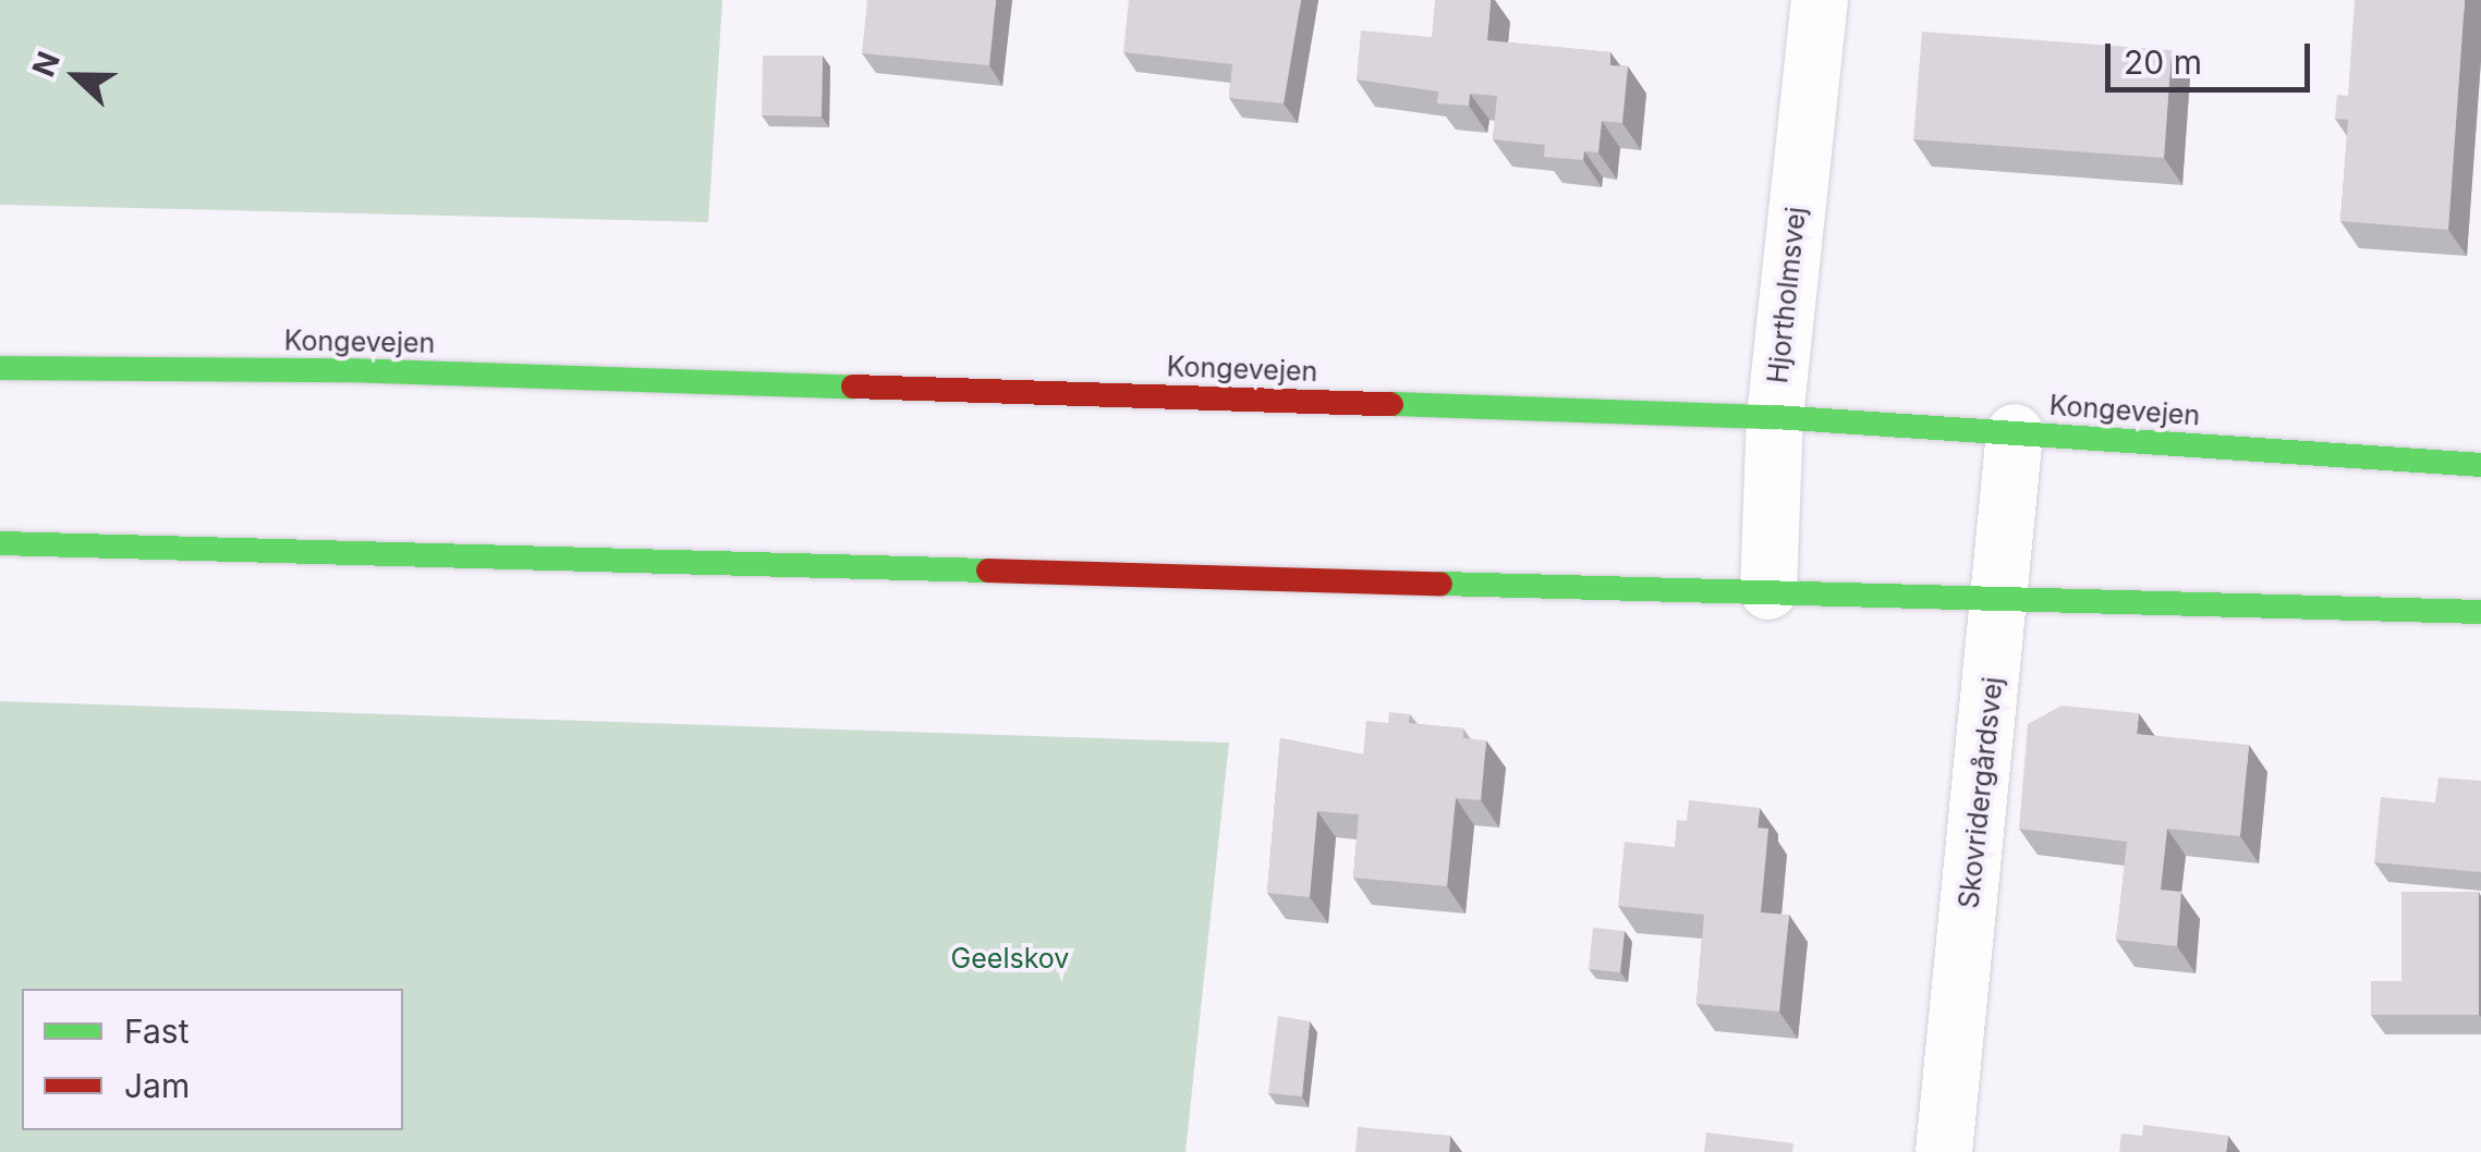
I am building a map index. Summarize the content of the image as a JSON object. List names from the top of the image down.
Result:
{
  "streets": {
    "main road": ["Kongevejen"],
    "street": ["Hjortholmsvej", "Skovridergårdsvej"]
  },
  "crossings": [
    ["Hjortholmsvej", "Kongevejen"],
    ["Kongevejen", "Skovridergårdsvej"]
  ],
  "parks": ["Geelskov"],
  "legend": ["Fast", "Jam"],
  "scale_bar": "20 m",
  "north": "left"
}
